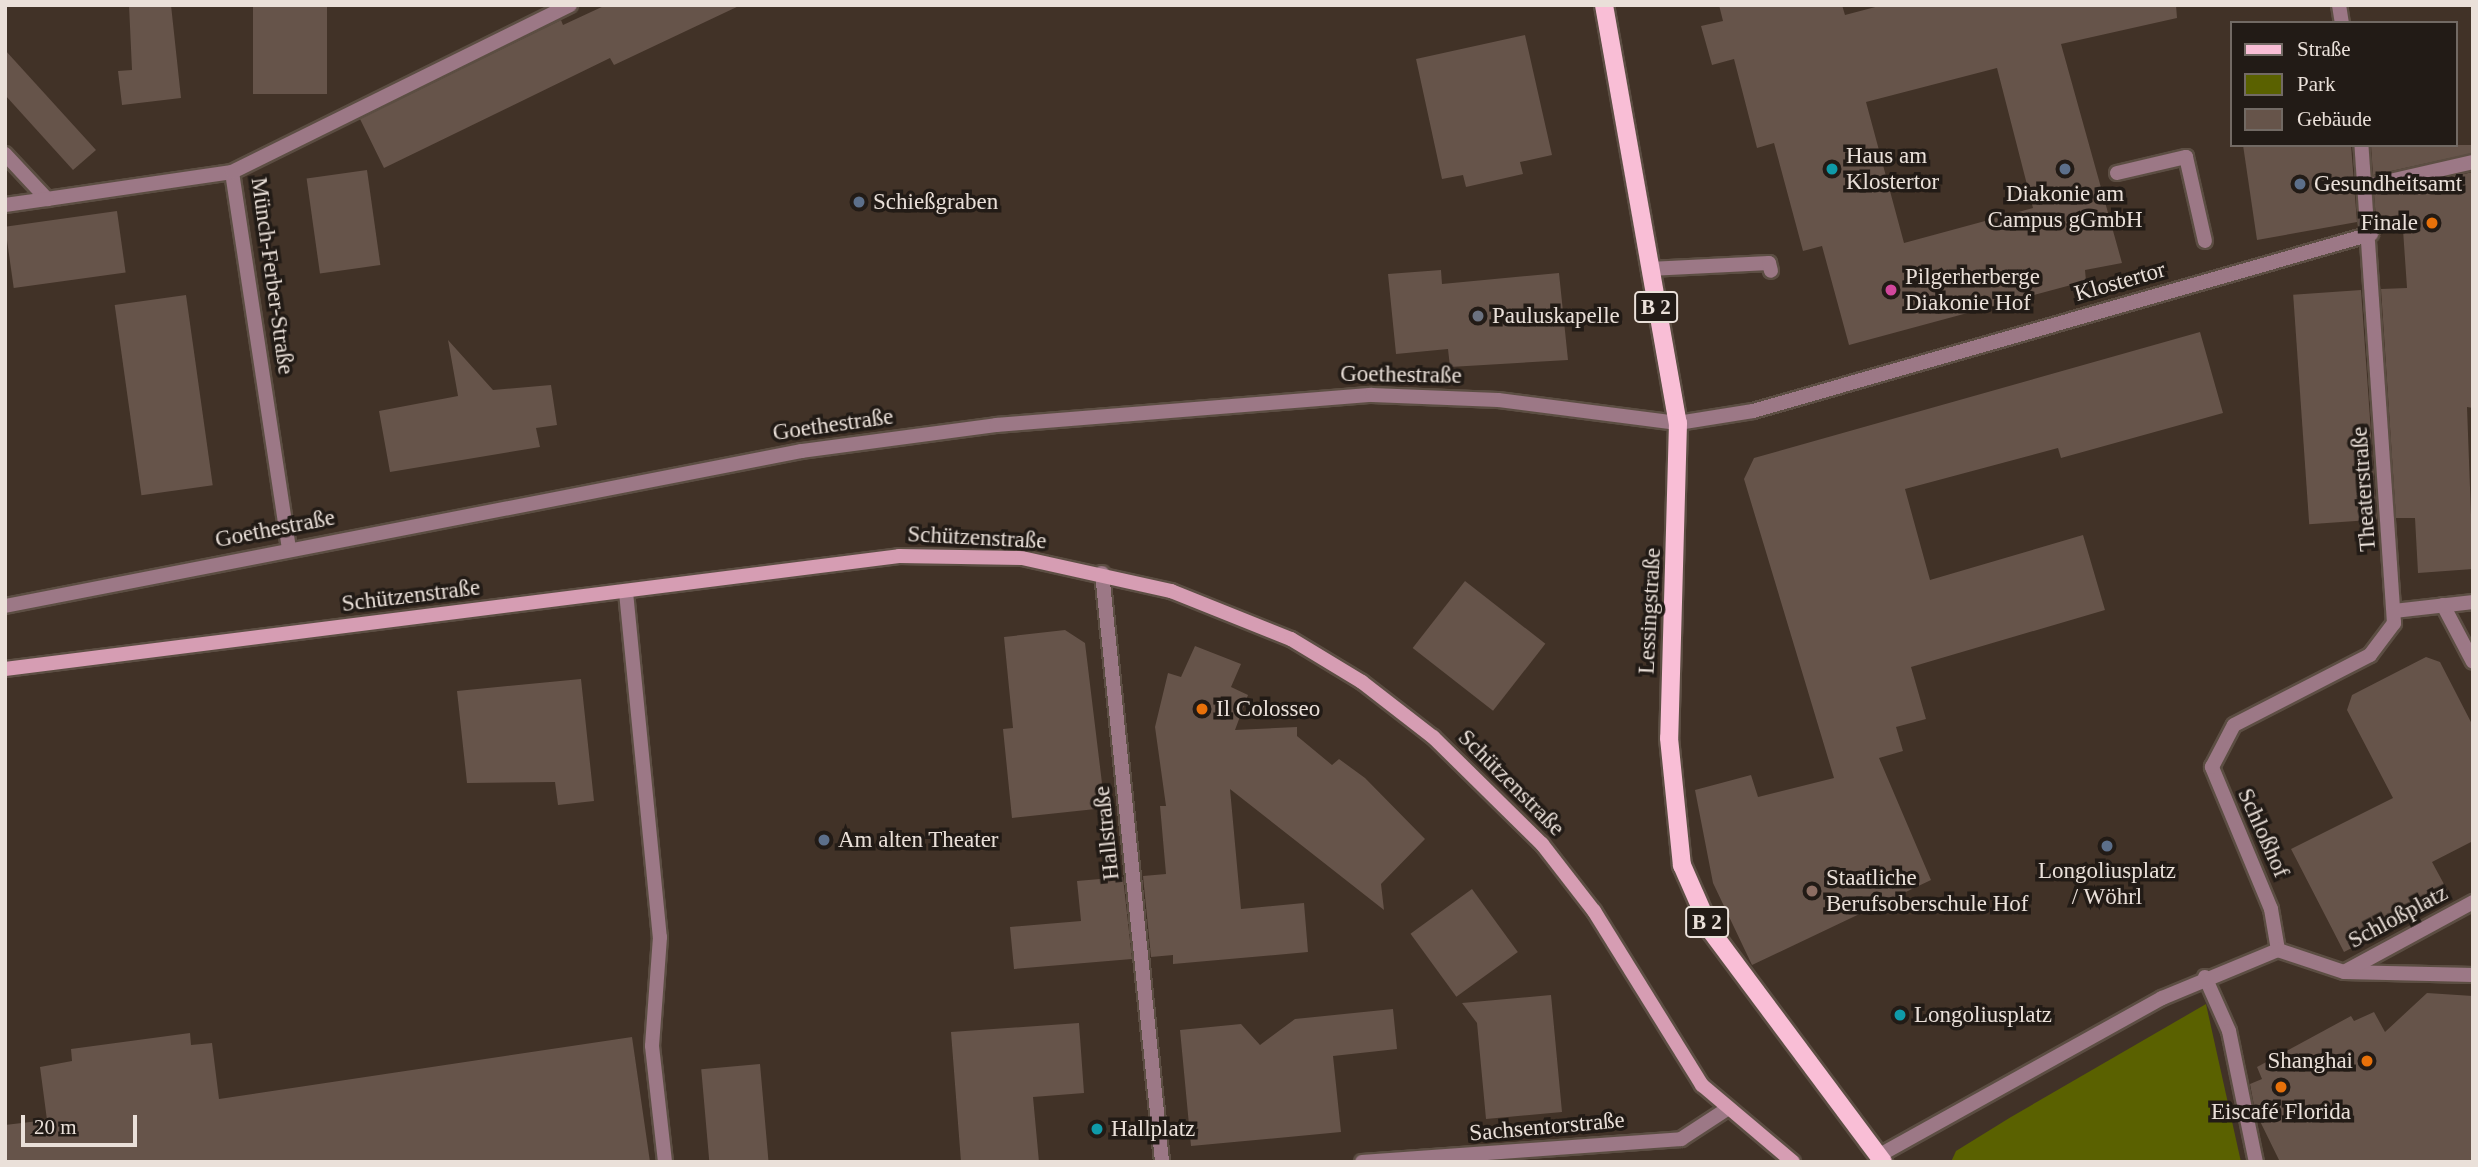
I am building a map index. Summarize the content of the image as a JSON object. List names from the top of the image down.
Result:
{
  "streets": {
    "main road": ["B 2", "Lessingstraße"],
    "street": [
      "Münch-Ferber-Straße",
      "Klostertor",
      "Goethestraße",
      "Theaterstraße",
      "Schützenstraße",
      "Hallstraße",
      "Schloßhof",
      "Schloßplatz",
      "Sachsentorstraße"
    ]
  },
  "crossings": [
    ["Münch-Ferber-Straße", "Goethestraße"],
    ["Klostertor", "Goethestraße"],
    ["Klostertor", "Theaterstraße"],
    ["Klostertor", "Lessingstraße"],
    ["Goethestraße", "Lessingstraße"],
    ["Theaterstraße", "Schloßhof"],
    ["Schützenstraße", "Hallstraße"],
    ["Schützenstraße", "Sachsentorstraße"],
    ["Schloßhof", "Schloßplatz"]
  ],
  "places": [
    "Haus am Klostertor",
    "Diakonie am Campus gGmbH",
    "Gesundheitsamt",
    "Schießgraben",
    "Finale",
    "Pilgerherberge Diakonie Hof",
    "Pauluskapelle",
    "Il Colosseo",
    "Am alten Theater",
    "Longoliusplatz / Wöhrl",
    "Staatliche Berufsoberschule Hof",
    "Longoliusplatz",
    "Shanghai",
    "Eiscafé Florida",
    "Hallplatz"
  ],
  "legend": ["Straße", "Park", "Gebäude"],
  "scale_bar": "20 m"
}
